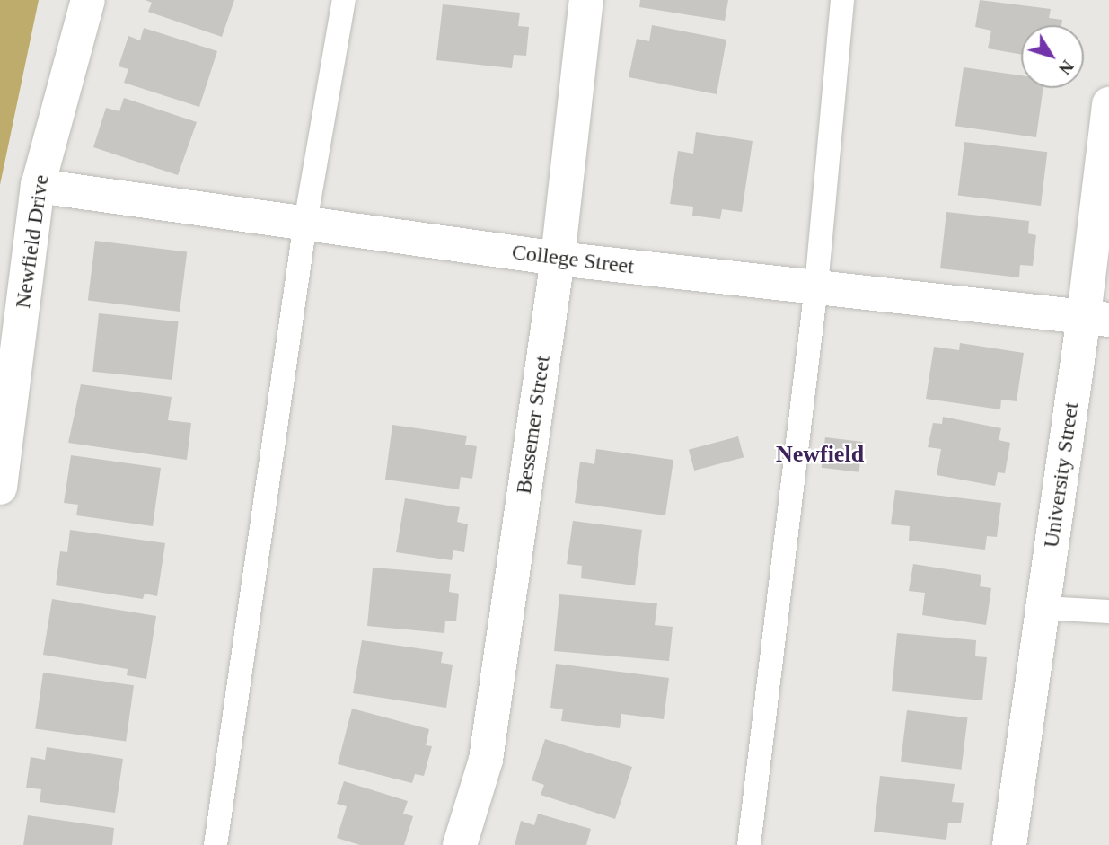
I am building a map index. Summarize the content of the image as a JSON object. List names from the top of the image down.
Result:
{
  "streets": {
    "street": [
      "Newfield Drive",
      "College Street",
      "Bessemer Street",
      "University Street"
    ]
  },
  "crossings": [
    ["Newfield Drive", "College Street"],
    ["College Street", "Bessemer Street"],
    ["College Street", "University Street"]
  ],
  "districts": ["Newfield"],
  "north": "bottom right"
}
